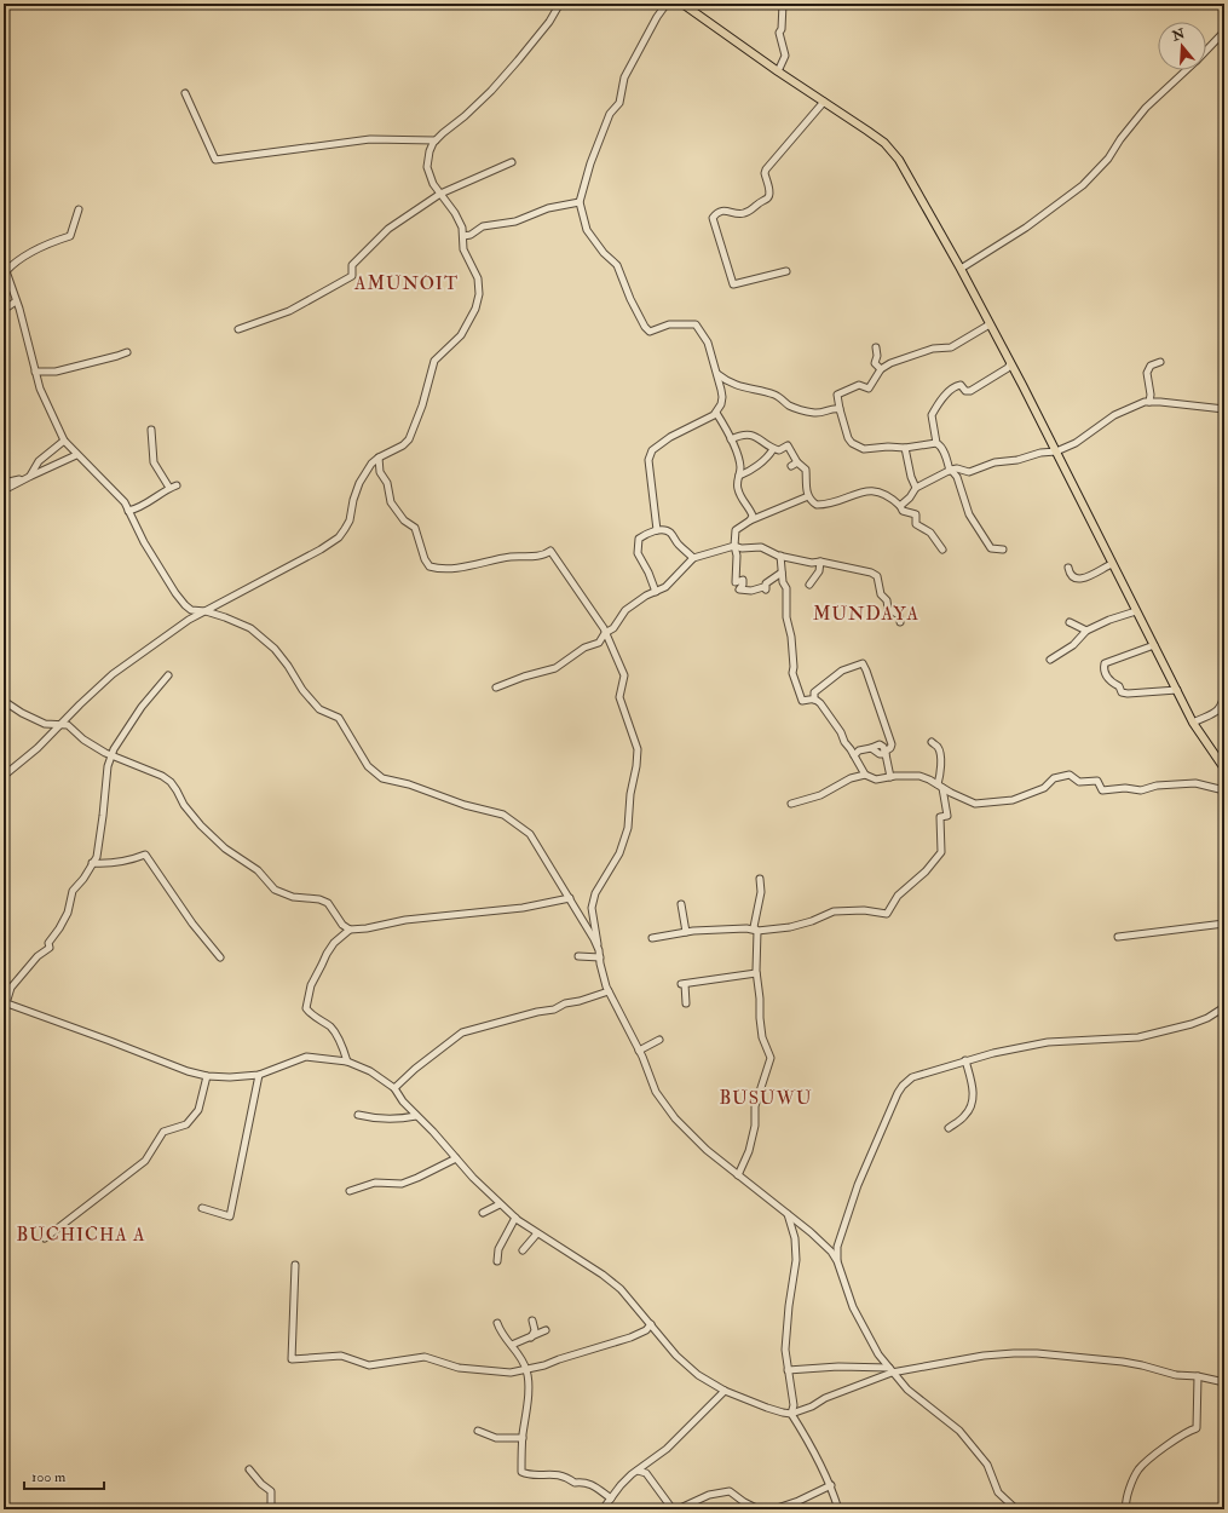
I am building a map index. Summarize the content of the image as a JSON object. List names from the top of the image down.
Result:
{
  "districts": [
    "AMUNOIT",
    "MUNDAYA",
    "BUSUWU",
    "BUCHICHA A"
  ],
  "scale_bar": "100 m",
  "north": "top"
}
